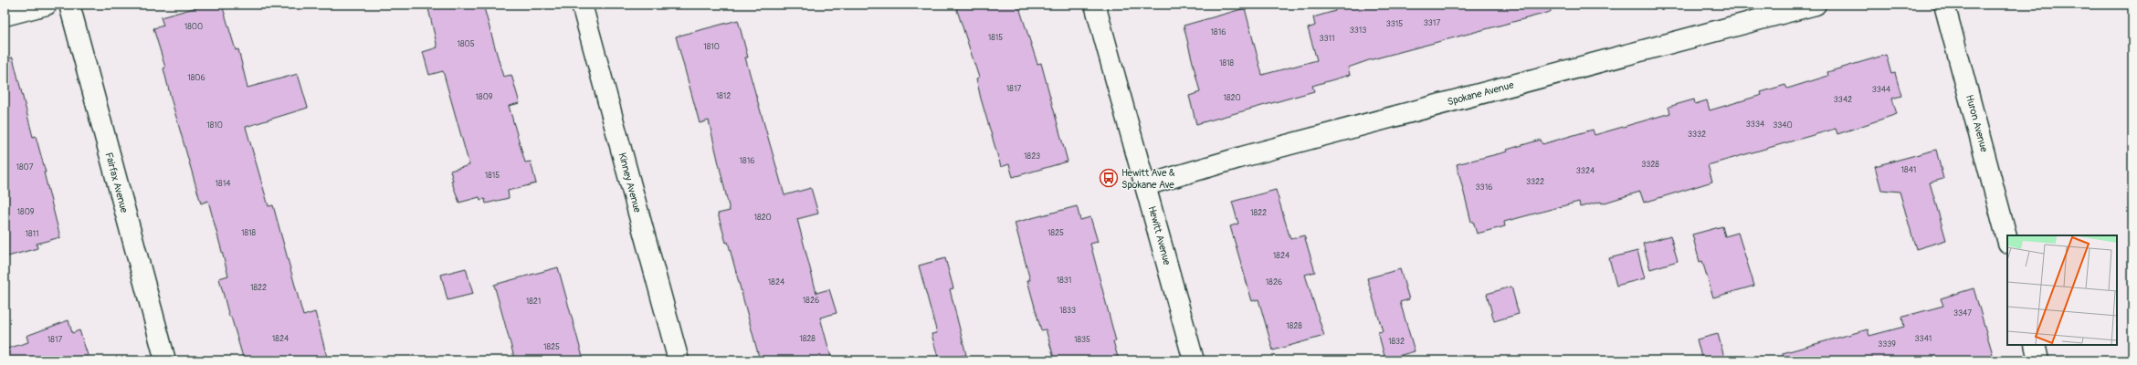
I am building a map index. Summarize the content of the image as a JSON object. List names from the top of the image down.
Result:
{
  "streets": {
    "street": [
      "Spokane Avenue",
      "Huron Avenue",
      "Fairfax Avenue",
      "Kinney Avenue",
      "Hewitt Avenue"
    ]
  },
  "crossings": [
    ["Spokane Avenue", "Hewitt Avenue"]
  ],
  "places": {
    "bus stop": ["Hewitt Ave & Spokane Ave"]
  },
  "house_numbers": [
    "3317",
    "3315",
    "1800",
    "3313",
    "1816",
    "1815",
    "3311",
    "1805",
    "1810",
    "1818",
    "1806",
    "1817",
    "3344",
    "1812",
    "1809",
    "1820",
    "3342",
    "3334",
    "1810",
    "3340",
    "3332",
    "1823",
    "1816",
    "3328",
    "1807",
    "1841",
    "3324",
    "1815",
    "3322",
    "1814",
    "3316",
    "1809",
    "1822",
    "1820",
    "1818",
    "1825",
    "1811",
    "1824",
    "1831",
    "1824",
    "1826",
    "1822",
    "1826",
    "1821",
    "1833",
    "3347",
    "1828",
    "1824",
    "1828",
    "3341",
    "1817",
    "1835",
    "1832",
    "3339",
    "1825"
  ]
}
